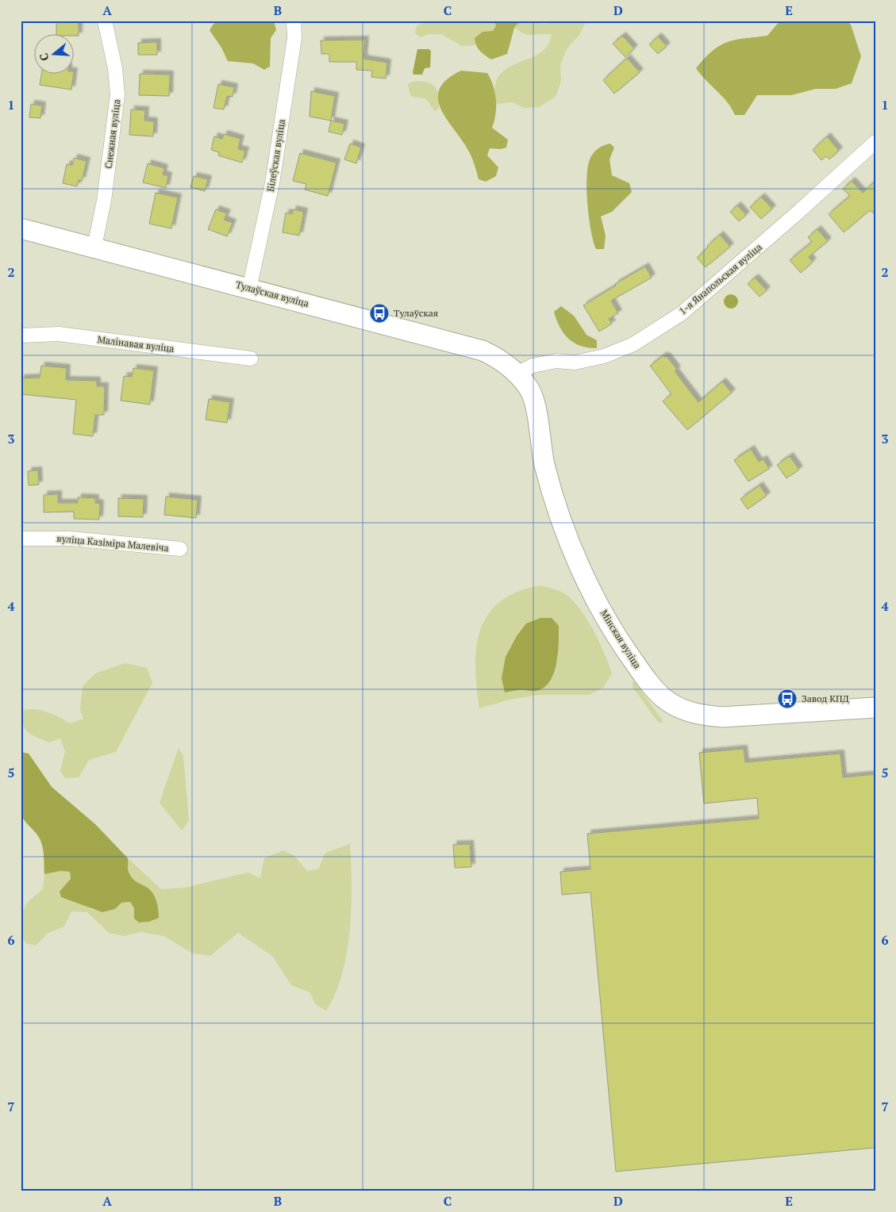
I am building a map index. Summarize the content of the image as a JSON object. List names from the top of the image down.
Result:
{
  "streets": {
    "main road": ["Тулаўская вуліца", "Мінская вуліца"],
    "street": [
      "Снежная вуліца",
      "Білеўская вуліца",
      "1-я Янапольская вуліца",
      "Малінавая вуліца",
      "вуліца Казіміра Малевіча"
    ]
  },
  "crossings": [
    ["Снежная вуліца", "Тулаўская вуліца"],
    ["Білеўская вуліца", "Тулаўская вуліца"],
    ["1-я Янапольская вуліца", "Тулаўская вуліца"],
    ["1-я Янапольская вуліца", "Мінская вуліца"],
    ["Тулаўская вуліца", "Мінская вуліца"]
  ],
  "places": {
    "bus stop": ["Тулаўская", "Завод КПД"]
  },
  "north": "left",
  "grid": {
    "columns": [
      "A",
      "B",
      "C",
      "D",
      "E"
    ],
    "rows": [
      "1",
      "2",
      "3",
      "4",
      "5",
      "6",
      "7"
    ]
  }
}
